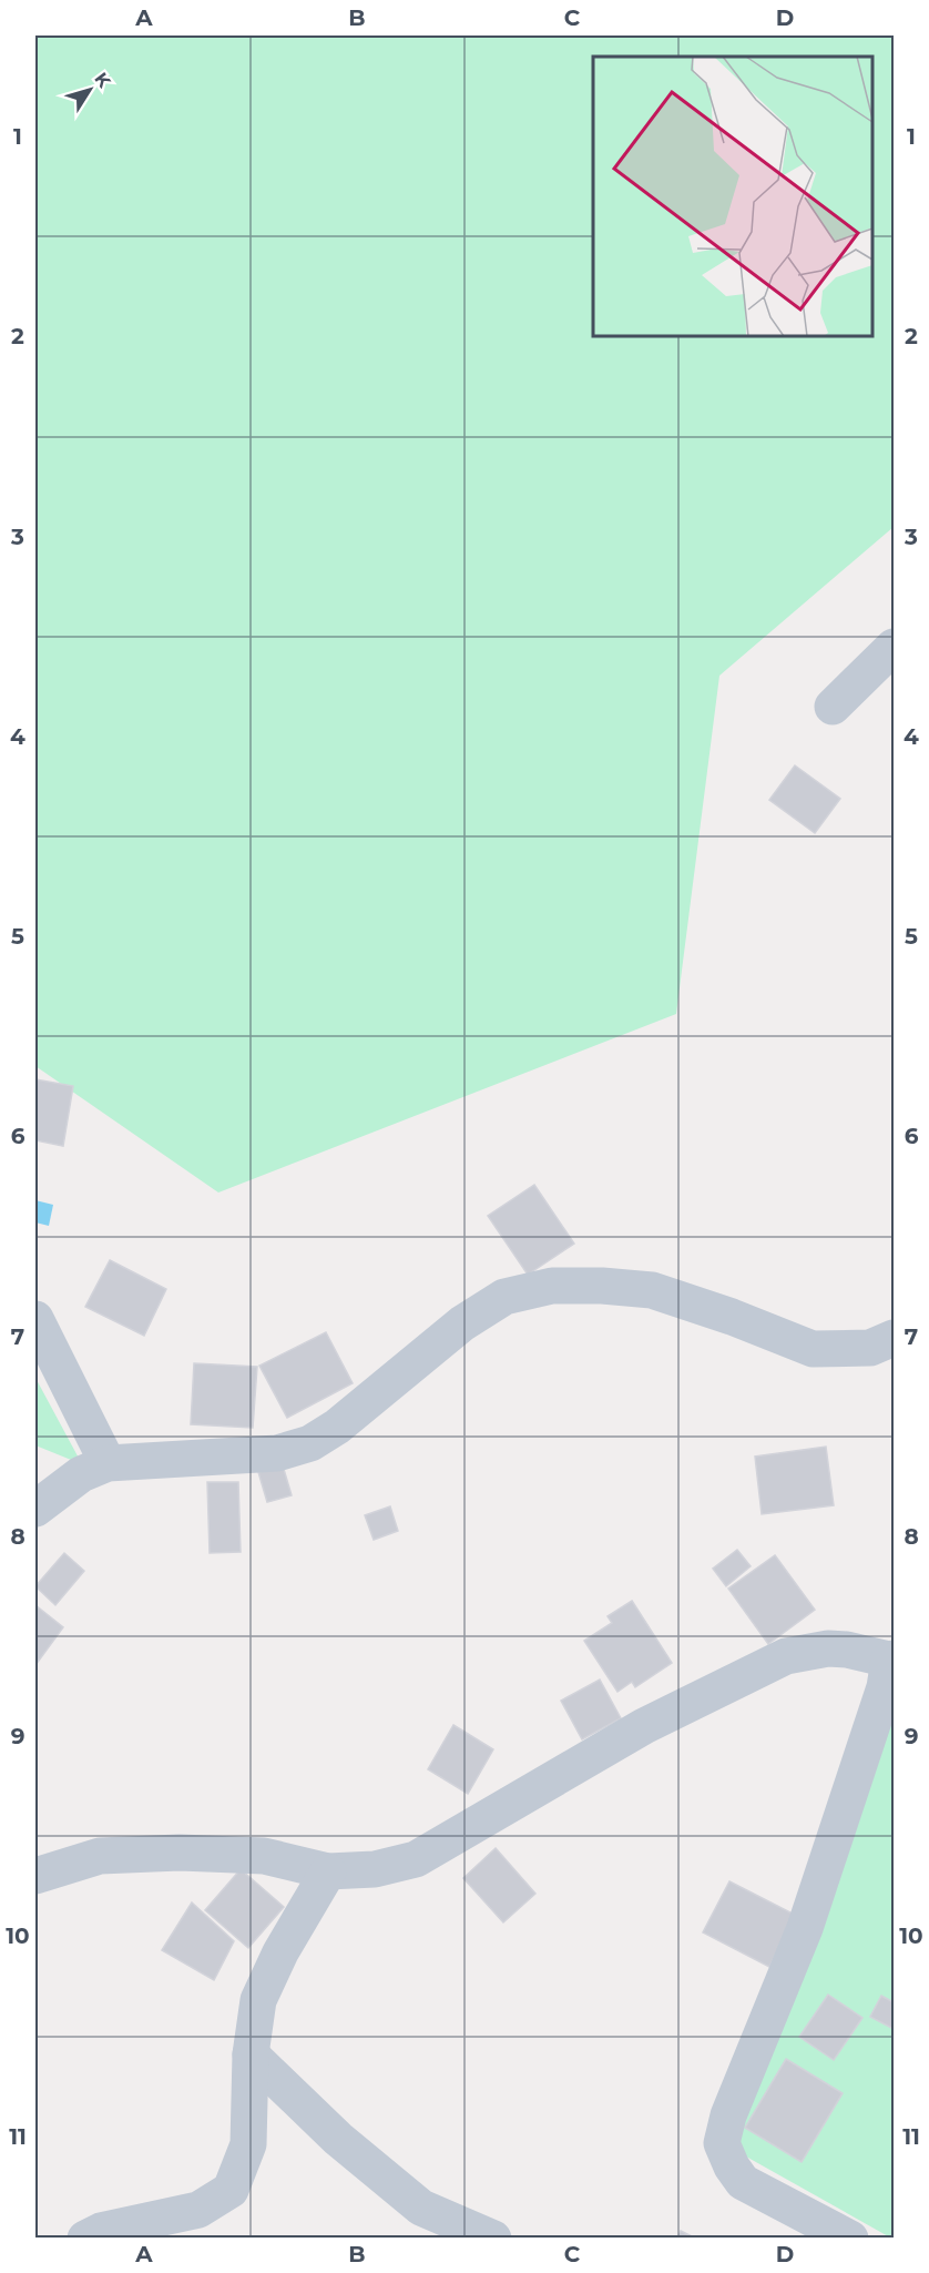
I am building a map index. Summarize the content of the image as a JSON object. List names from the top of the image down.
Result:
{
  "north": "top right",
  "grid": {
    "columns": [
      "A",
      "B",
      "C",
      "D"
    ],
    "rows": [
      "1",
      "2",
      "3",
      "4",
      "5",
      "6",
      "7",
      "8",
      "9",
      "10",
      "11"
    ]
  }
}
